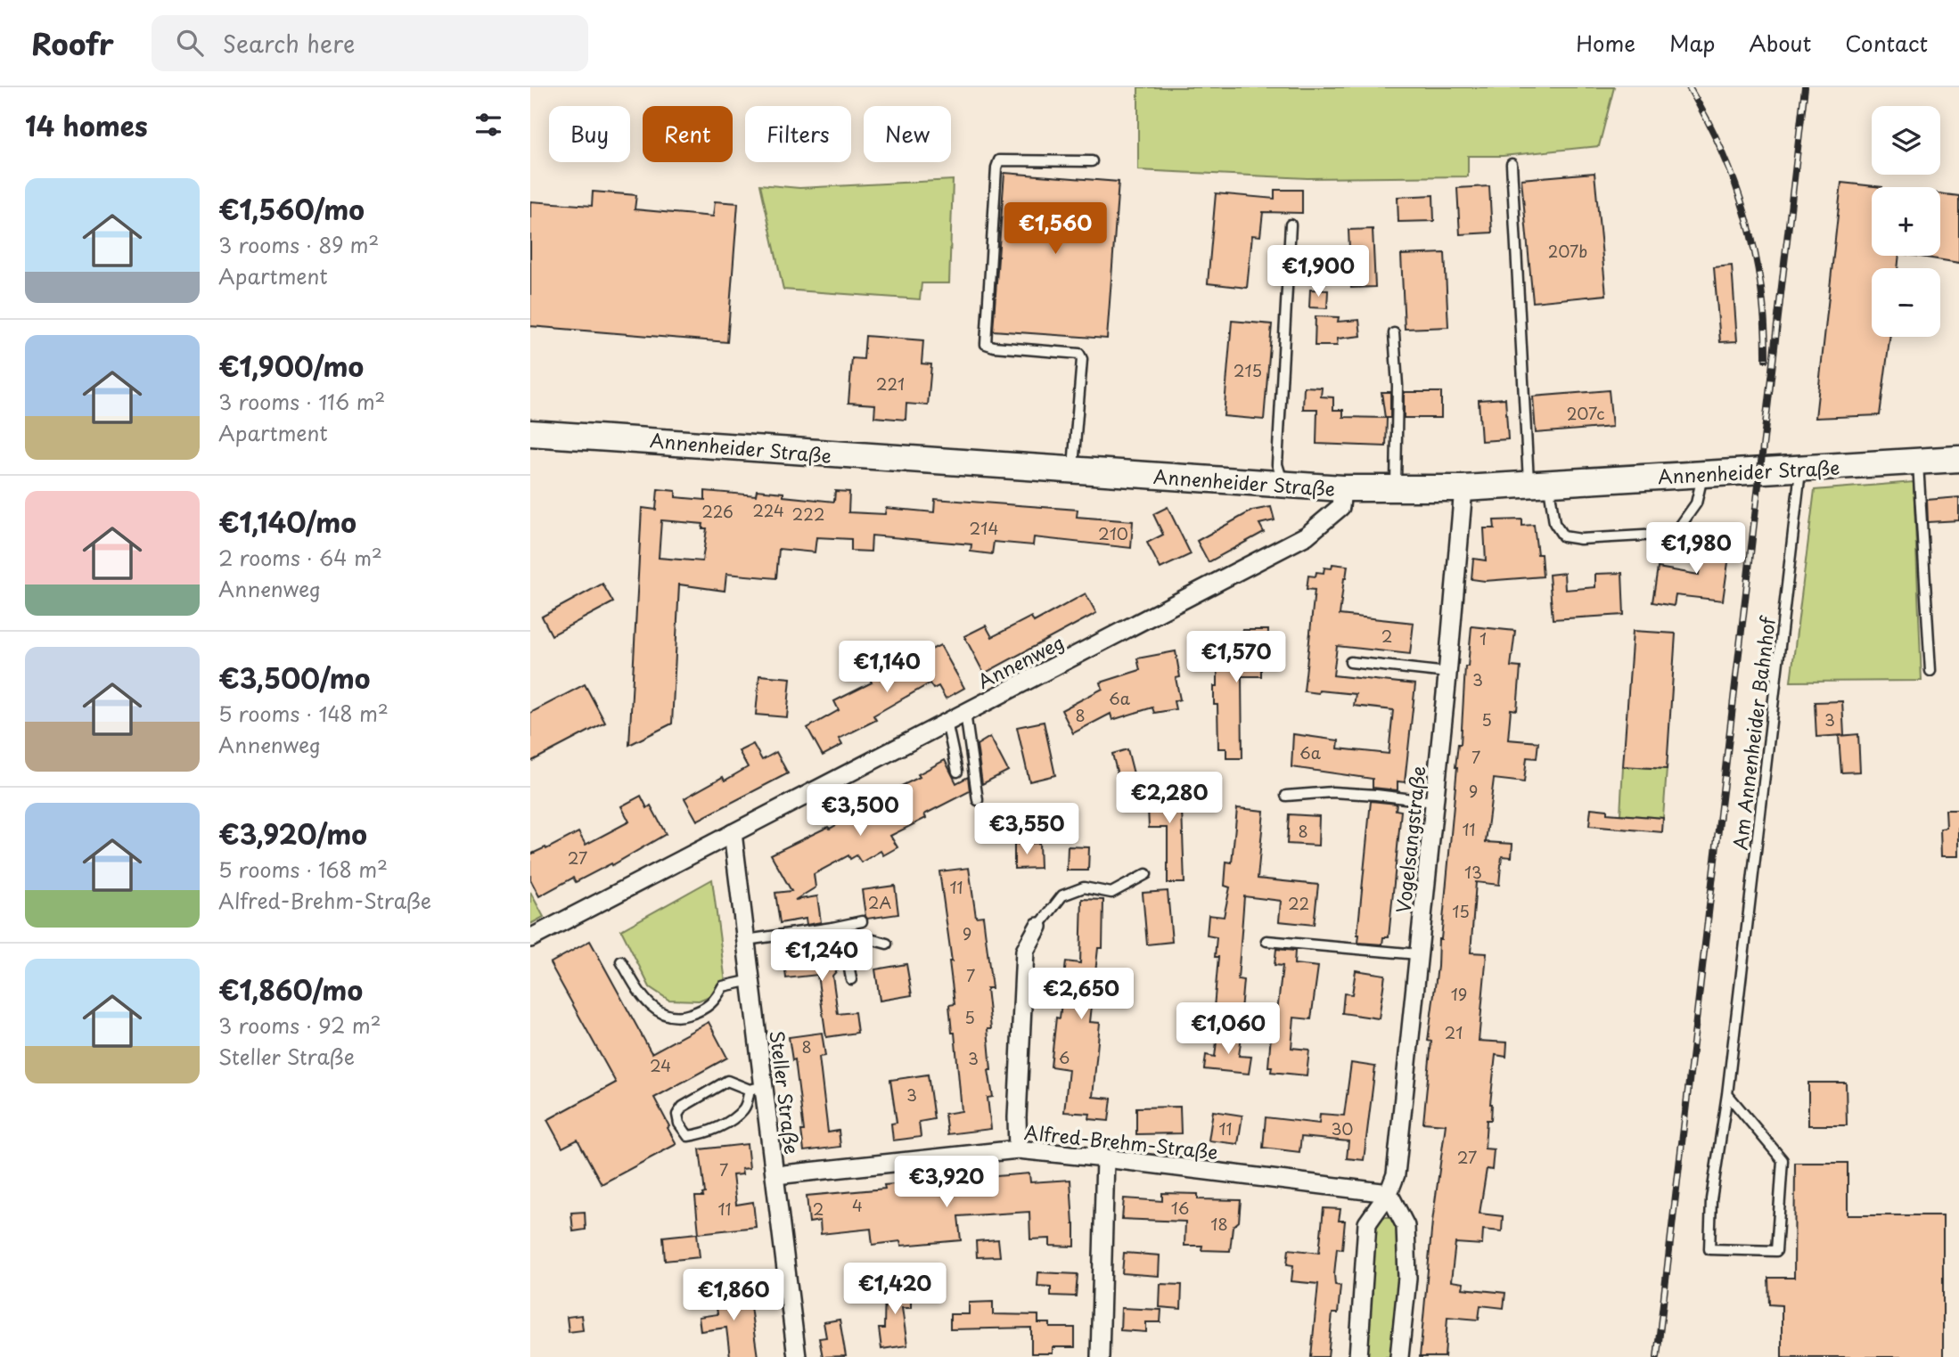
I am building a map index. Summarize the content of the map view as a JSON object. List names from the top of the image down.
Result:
{
  "streets": {
    "street": [
      "Annenheider Straße",
      "Annenweg",
      "Vogelsangstraße",
      "Steller Straße",
      "Alfred-Brehm-Straße"
    ],
    "lane": ["Am Annenheider Bahnhof"]
  },
  "crossings": [
    ["Annenheider Straße", "Annenweg"],
    ["Annenheider Straße", "Am Annenheider Bahnhof"],
    ["Annenheider Straße", "Vogelsangstraße"],
    ["Annenweg", "Steller Straße"],
    ["Vogelsangstraße", "Alfred-Brehm-Straße"],
    ["Steller Straße", "Alfred-Brehm-Straße"]
  ],
  "house_numbers": [
    "207b",
    "215",
    "221",
    "207c",
    "224",
    "226",
    "222",
    "214",
    "210",
    "2",
    "1",
    "3",
    "6a",
    "8",
    "5",
    "3",
    "6a",
    "7",
    "9",
    "11",
    "8",
    "27",
    "13",
    "11",
    "2A",
    "22",
    "15",
    "9",
    "7",
    "19",
    "5",
    "21",
    "8",
    "6",
    "3",
    "24",
    "3",
    "11",
    "30",
    "27",
    "7",
    "4",
    "16",
    "11",
    "2",
    "18"
  ],
  "page": {
    "header": "Roofr",
    "search": "Search here",
    "nav": [
      "Home",
      "Map",
      "About",
      "Contact"
    ],
    "heading": "14 homes",
    "map_buttons": ["+", "−"],
    "chip": [
      "Buy",
      "Rent",
      "Filters",
      "New"
    ],
    "list": [
      {
        "name": "€1,560/mo",
        "note": "3 rooms · 89 m² · Apartment"
      },
      {
        "name": "€1,900/mo",
        "note": "3 rooms · 116 m² · Apartment"
      },
      {
        "name": "€1,140/mo",
        "note": "2 rooms · 64 m² · Annenweg"
      },
      {
        "name": "€3,500/mo",
        "note": "5 rooms · 148 m² · Annenweg"
      },
      {
        "name": "€3,920/mo",
        "note": "5 rooms · 168 m² · Alfred-Brehm-Straße"
      },
      {
        "name": "€1,860/mo",
        "note": "3 rooms · 92 m² · Steller Straße"
      }
    ],
    "price": [
      "€1,560",
      "€1,900",
      "€1,980",
      "€1,570",
      "€1,140",
      "€2,280",
      "€3,500",
      "€3,550",
      "€1,240",
      "€2,650",
      "€1,060",
      "€3,920",
      "€1,420",
      "€1,860"
    ]
  }
}
